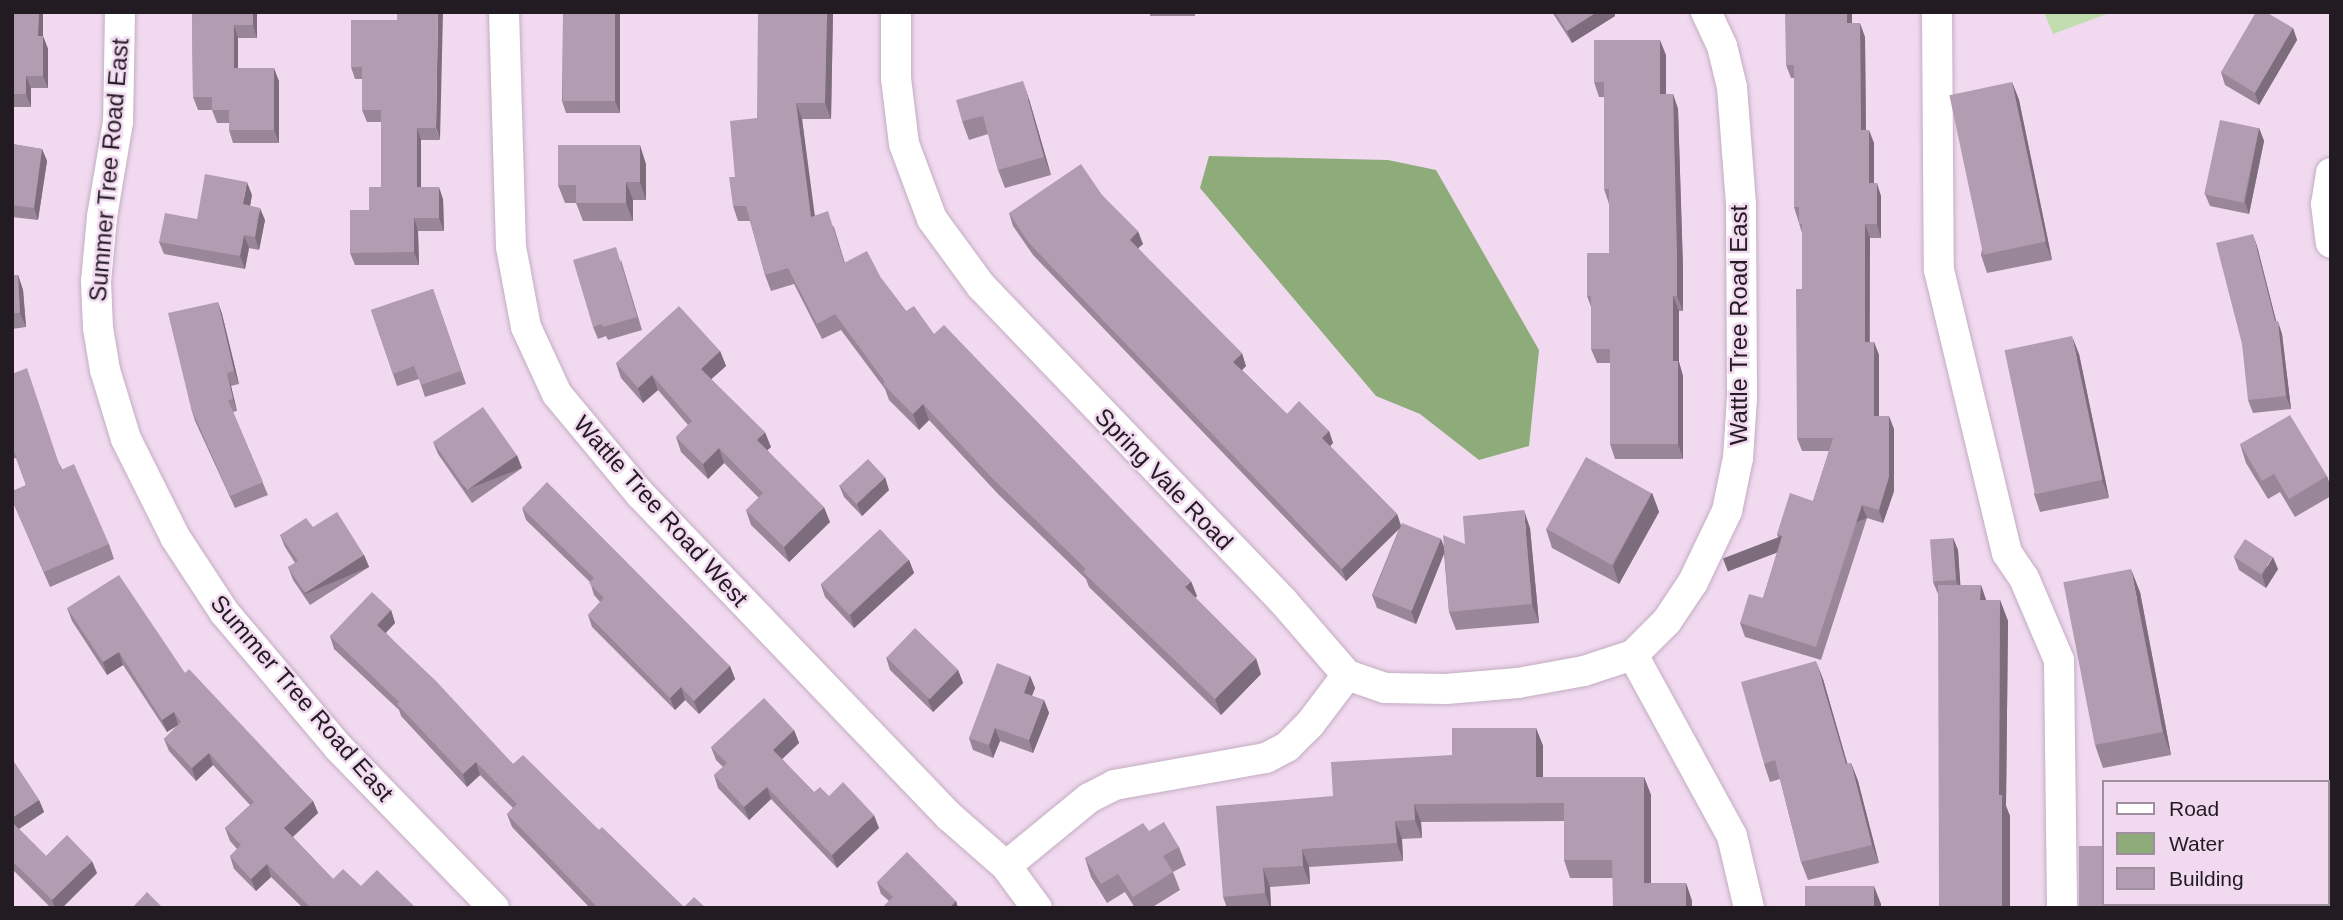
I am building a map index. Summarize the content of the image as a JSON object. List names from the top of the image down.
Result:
{
  "streets": {
    "street": [
      "Summer Tree Road East",
      "Wattle Tree Road East",
      "Spring Vale Road",
      "Wattle Tree Road West"
    ]
  },
  "legend": ["Road", "Water", "Building"]
}
